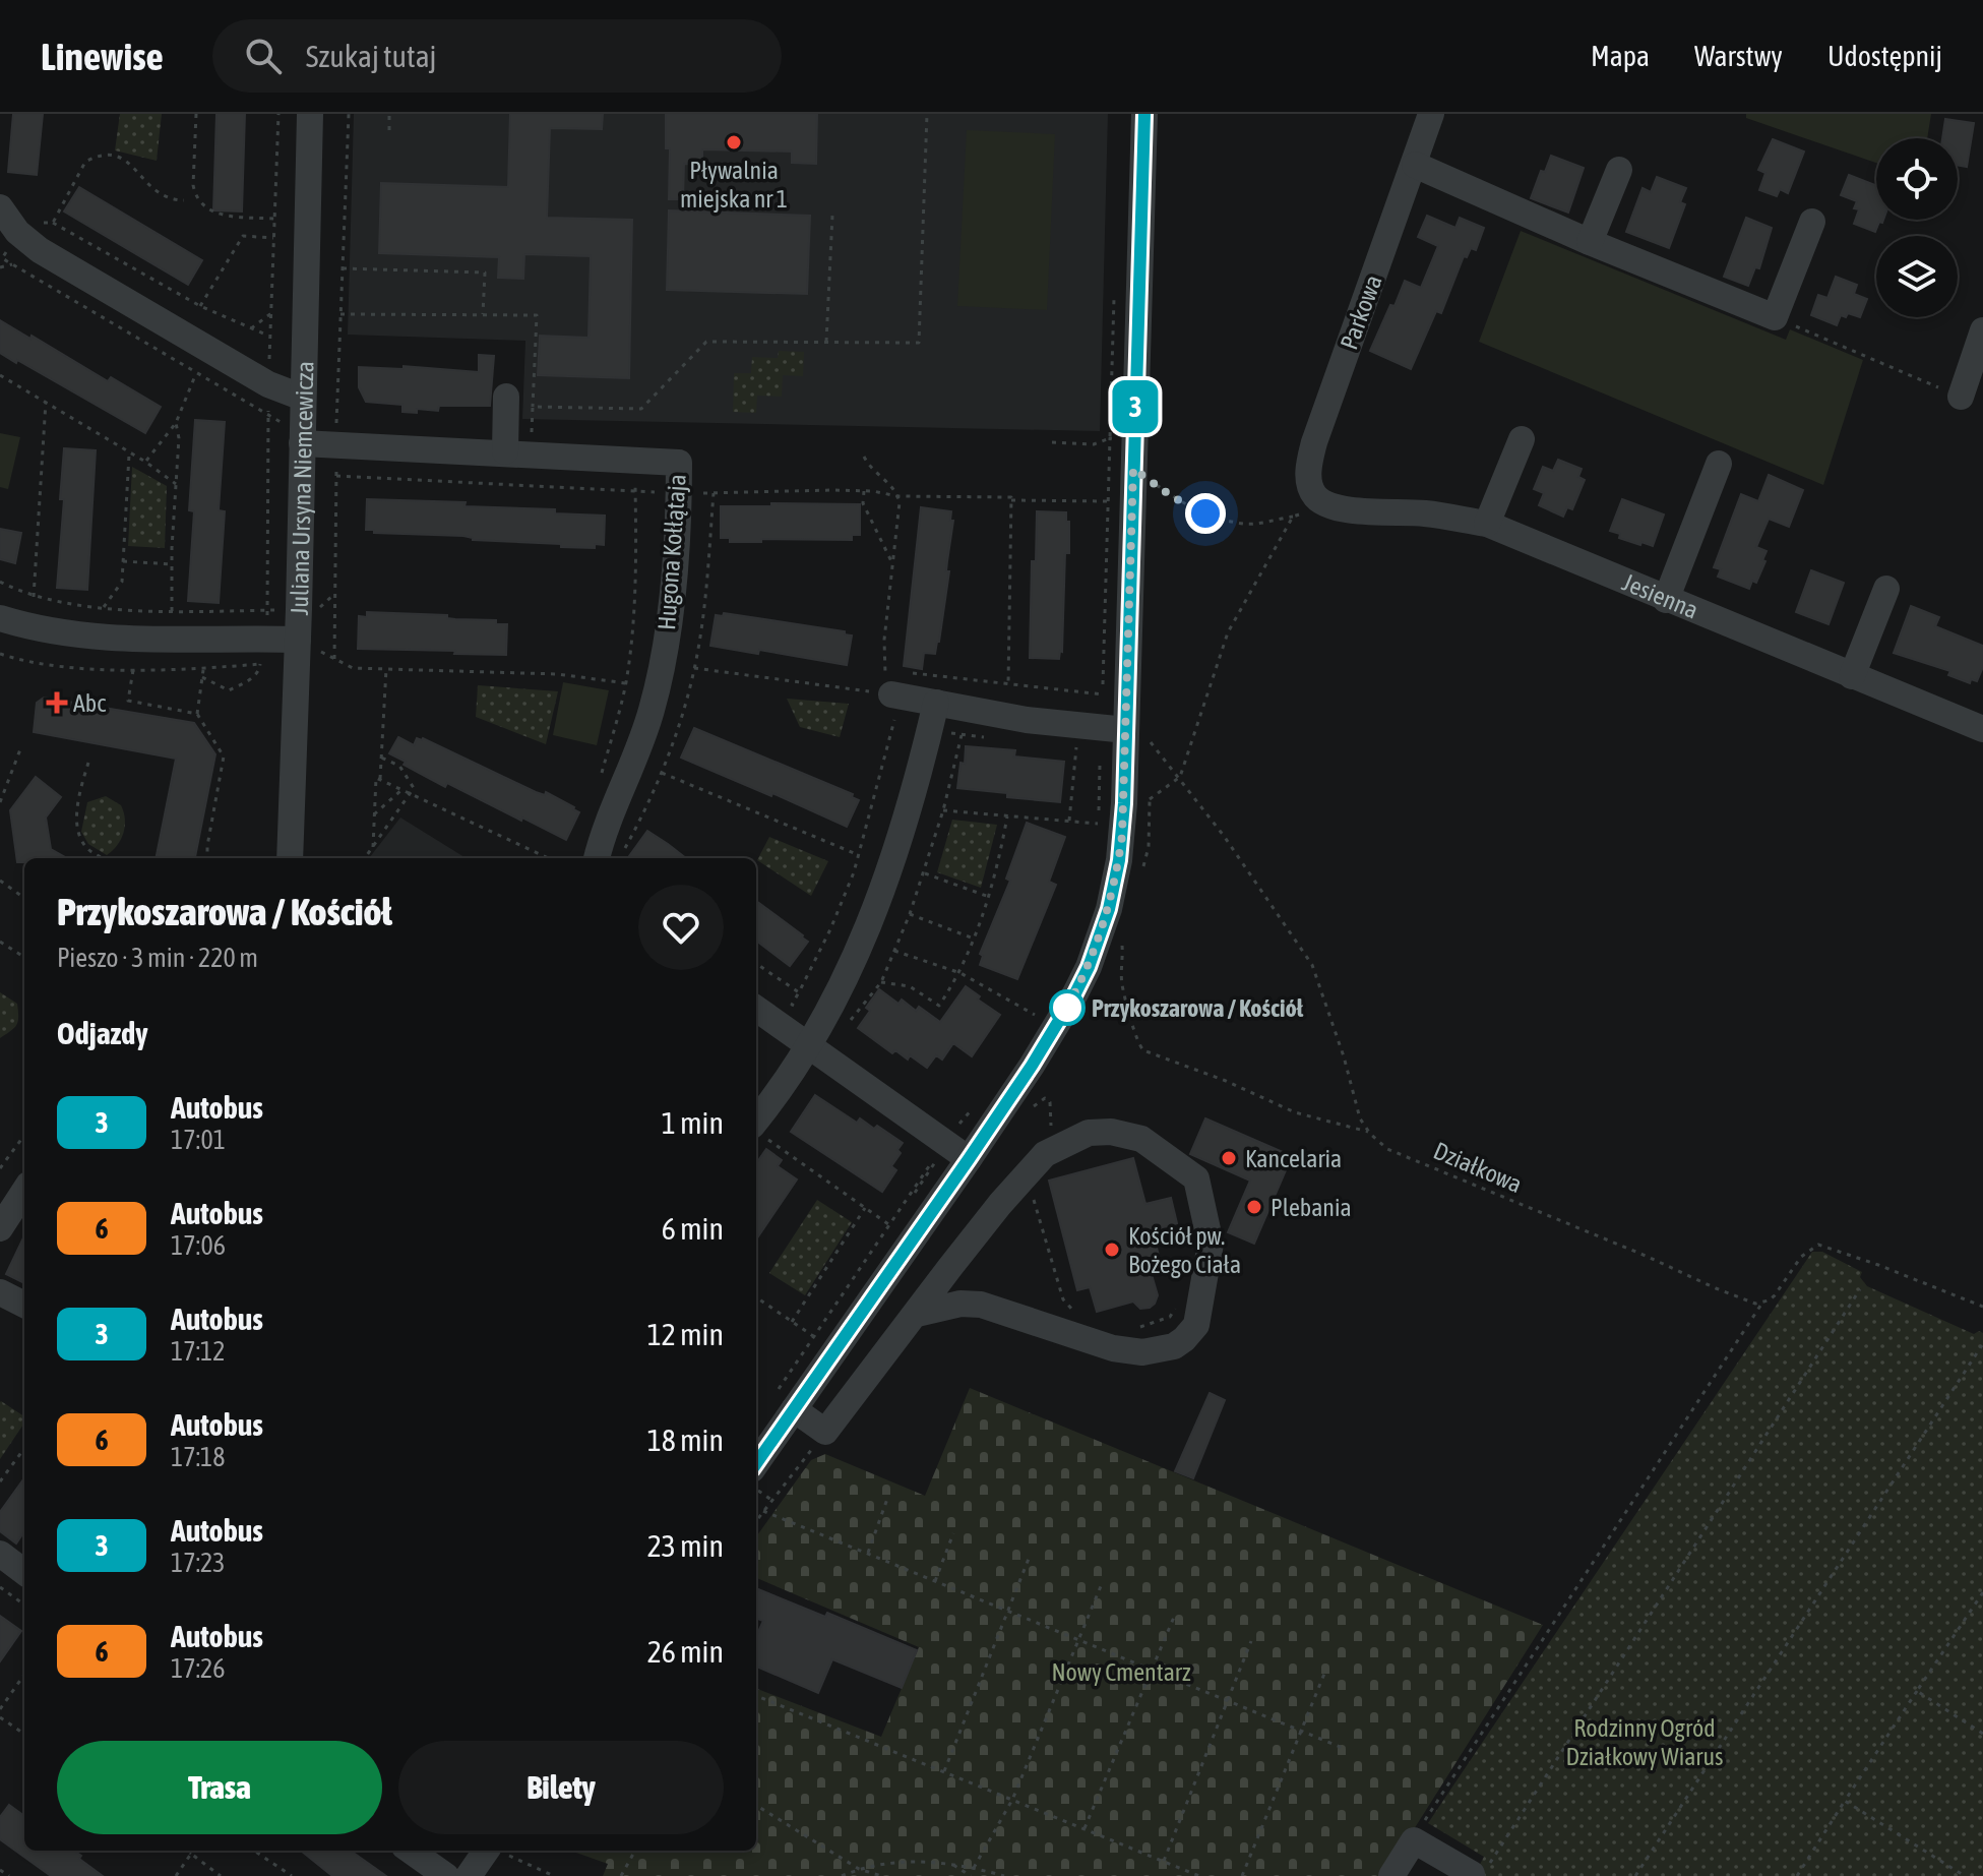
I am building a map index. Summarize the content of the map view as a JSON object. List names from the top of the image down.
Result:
{
  "streets": {
    "street": [
      "Parkowa",
      "Juliana Ursyna Niemcewicza",
      "Hugona Kołłątaja",
      "Jesienna"
    ],
    "path": ["Działkowa"]
  },
  "crossings": [
    ["Parkowa", "Jesienna"],
    ["Juliana Ursyna Niemcewicza", "Hugona Kołłątaja"]
  ],
  "parks": ["Nowy Cmentarz", "Rodzinny Ogród Działkowy Wiarus"],
  "places": {
    "other": [
      "Pływalnia miejska nr 1",
      "Przykoszarowa / Kościół",
      "Kancelaria",
      "Plebania",
      "Kościół pw. Bożego Ciała"
    ],
    "health": ["Abc"]
  },
  "lines": ["bus line 3"],
  "page": {
    "header": "Linewise",
    "search": "Szukaj tutaj",
    "nav": ["Mapa", "Warstwy", "Udostępnij"],
    "on_map": "3",
    "heading": [
      ["Przykoszarowa / Kościół", "Pieszo · 3 min · 220 m"],
      "Odjazdy"
    ],
    "list": [
      {
        "mark": "3",
        "name": "Autobus",
        "note": "17:01",
        "value": "1 min"
      },
      {
        "mark": "6",
        "name": "Autobus",
        "note": "17:06",
        "value": "6 min"
      },
      {
        "mark": "3",
        "name": "Autobus",
        "note": "17:12",
        "value": "12 min"
      },
      {
        "mark": "6",
        "name": "Autobus",
        "note": "17:18",
        "value": "18 min"
      },
      {
        "mark": "3",
        "name": "Autobus",
        "note": "17:23",
        "value": "23 min"
      },
      {
        "mark": "6",
        "name": "Autobus",
        "note": "17:26",
        "value": "26 min"
      }
    ],
    "buttons": ["Trasa", "Bilety"]
  }
}
